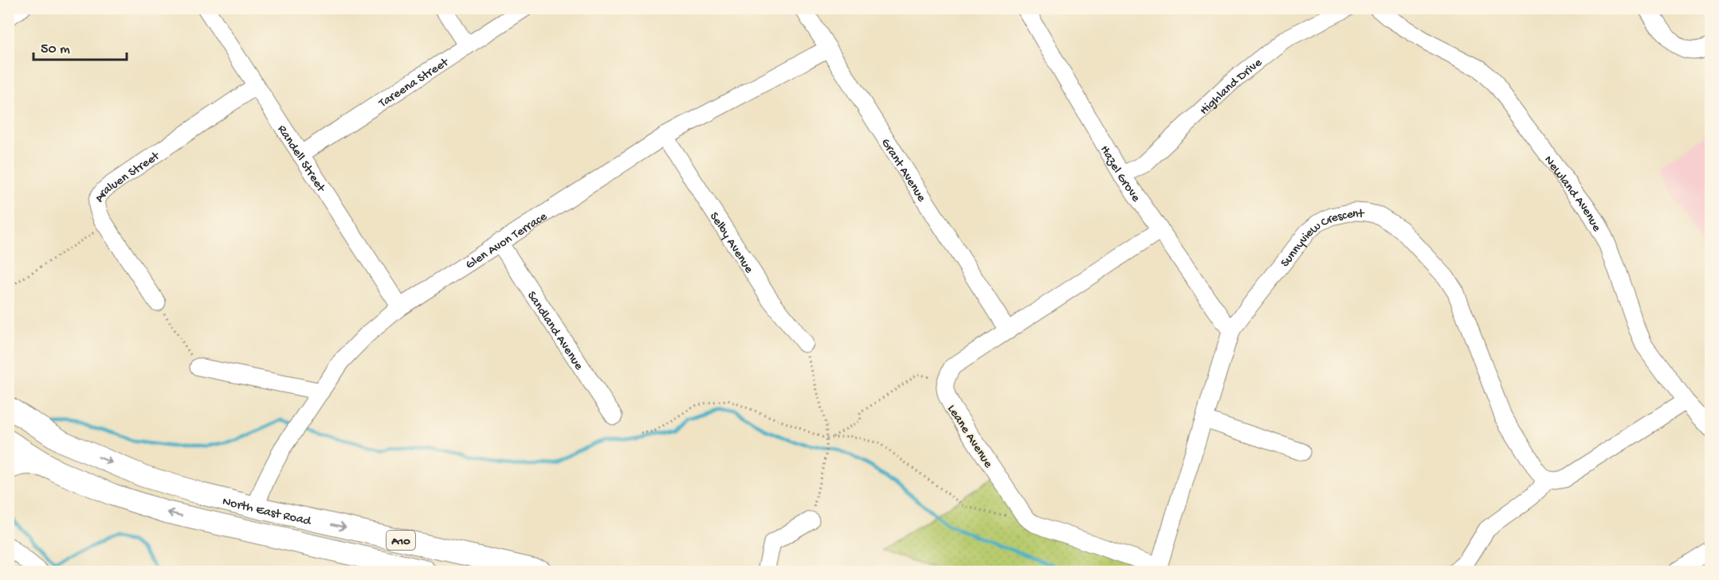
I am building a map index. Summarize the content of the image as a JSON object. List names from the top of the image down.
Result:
{
  "streets": {
    "main road": ["North East Road", "A10"],
    "street": [
      "Tareena Street",
      "Highland Drive",
      "Randell Street",
      "Grant Avenue",
      "Hazel Grove",
      "Araluen Street",
      "Newland Avenue",
      "Glen Avon Terrace",
      "Selby Avenue",
      "Sunnyview Crescent",
      "Sandland Avenue",
      "Leane Avenue"
    ]
  },
  "crossings": [
    ["Tareena Street", "Randell Street"],
    ["Highland Drive", "Hazel Grove"],
    ["Randell Street", "Araluen Street"],
    ["Randell Street", "Glen Avon Terrace"],
    ["Grant Avenue", "Glen Avon Terrace"],
    ["Hazel Grove", "Sunnyview Crescent"],
    ["Glen Avon Terrace", "Selby Avenue"],
    ["Glen Avon Terrace", "Sandland Avenue"],
    ["Glen Avon Terrace", "North East Road"]
  ],
  "scale_bar": "50 m"
}
